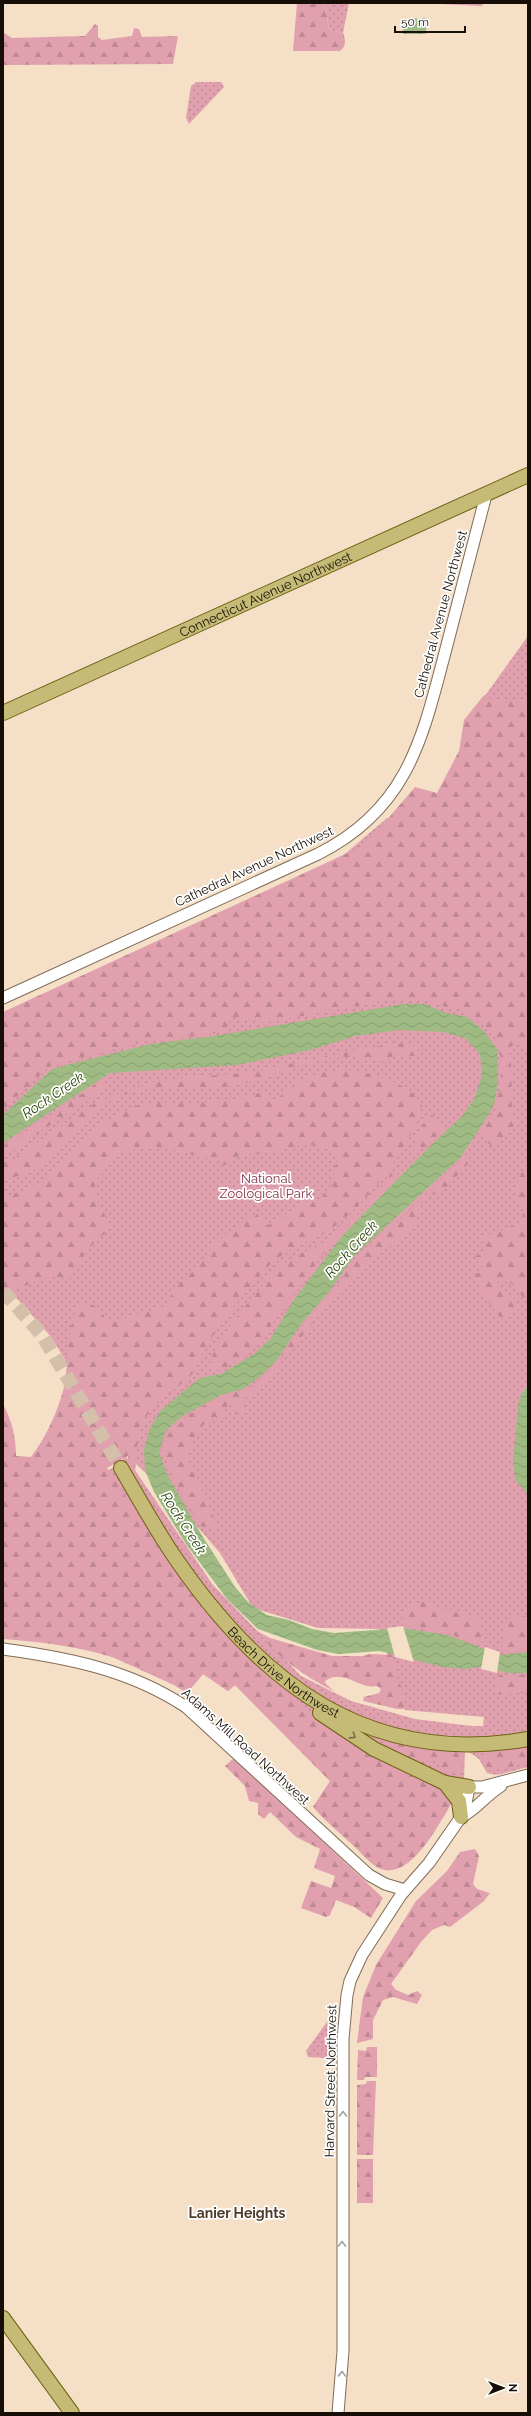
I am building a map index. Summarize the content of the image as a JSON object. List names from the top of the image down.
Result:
{
  "streets": {
    "main road": ["Connecticut Avenue Northwest", "Beach Drive Northwest"],
    "street": ["Cathedral Avenue Northwest", "Adams Mill Road Northwest", "Harvard Street Northwest"]
  },
  "crossings": [
    ["Connecticut Avenue Northwest", "Cathedral Avenue Northwest"],
    ["Adams Mill Road Northwest", "Harvard Street Northwest"]
  ],
  "one_way": ["Harvard Street Northwest"],
  "districts": ["Lanier Heights"],
  "water": ["Rock Creek"],
  "parks": ["National Zoological Park"],
  "scale_bar": "50 m",
  "north": "right"
}
